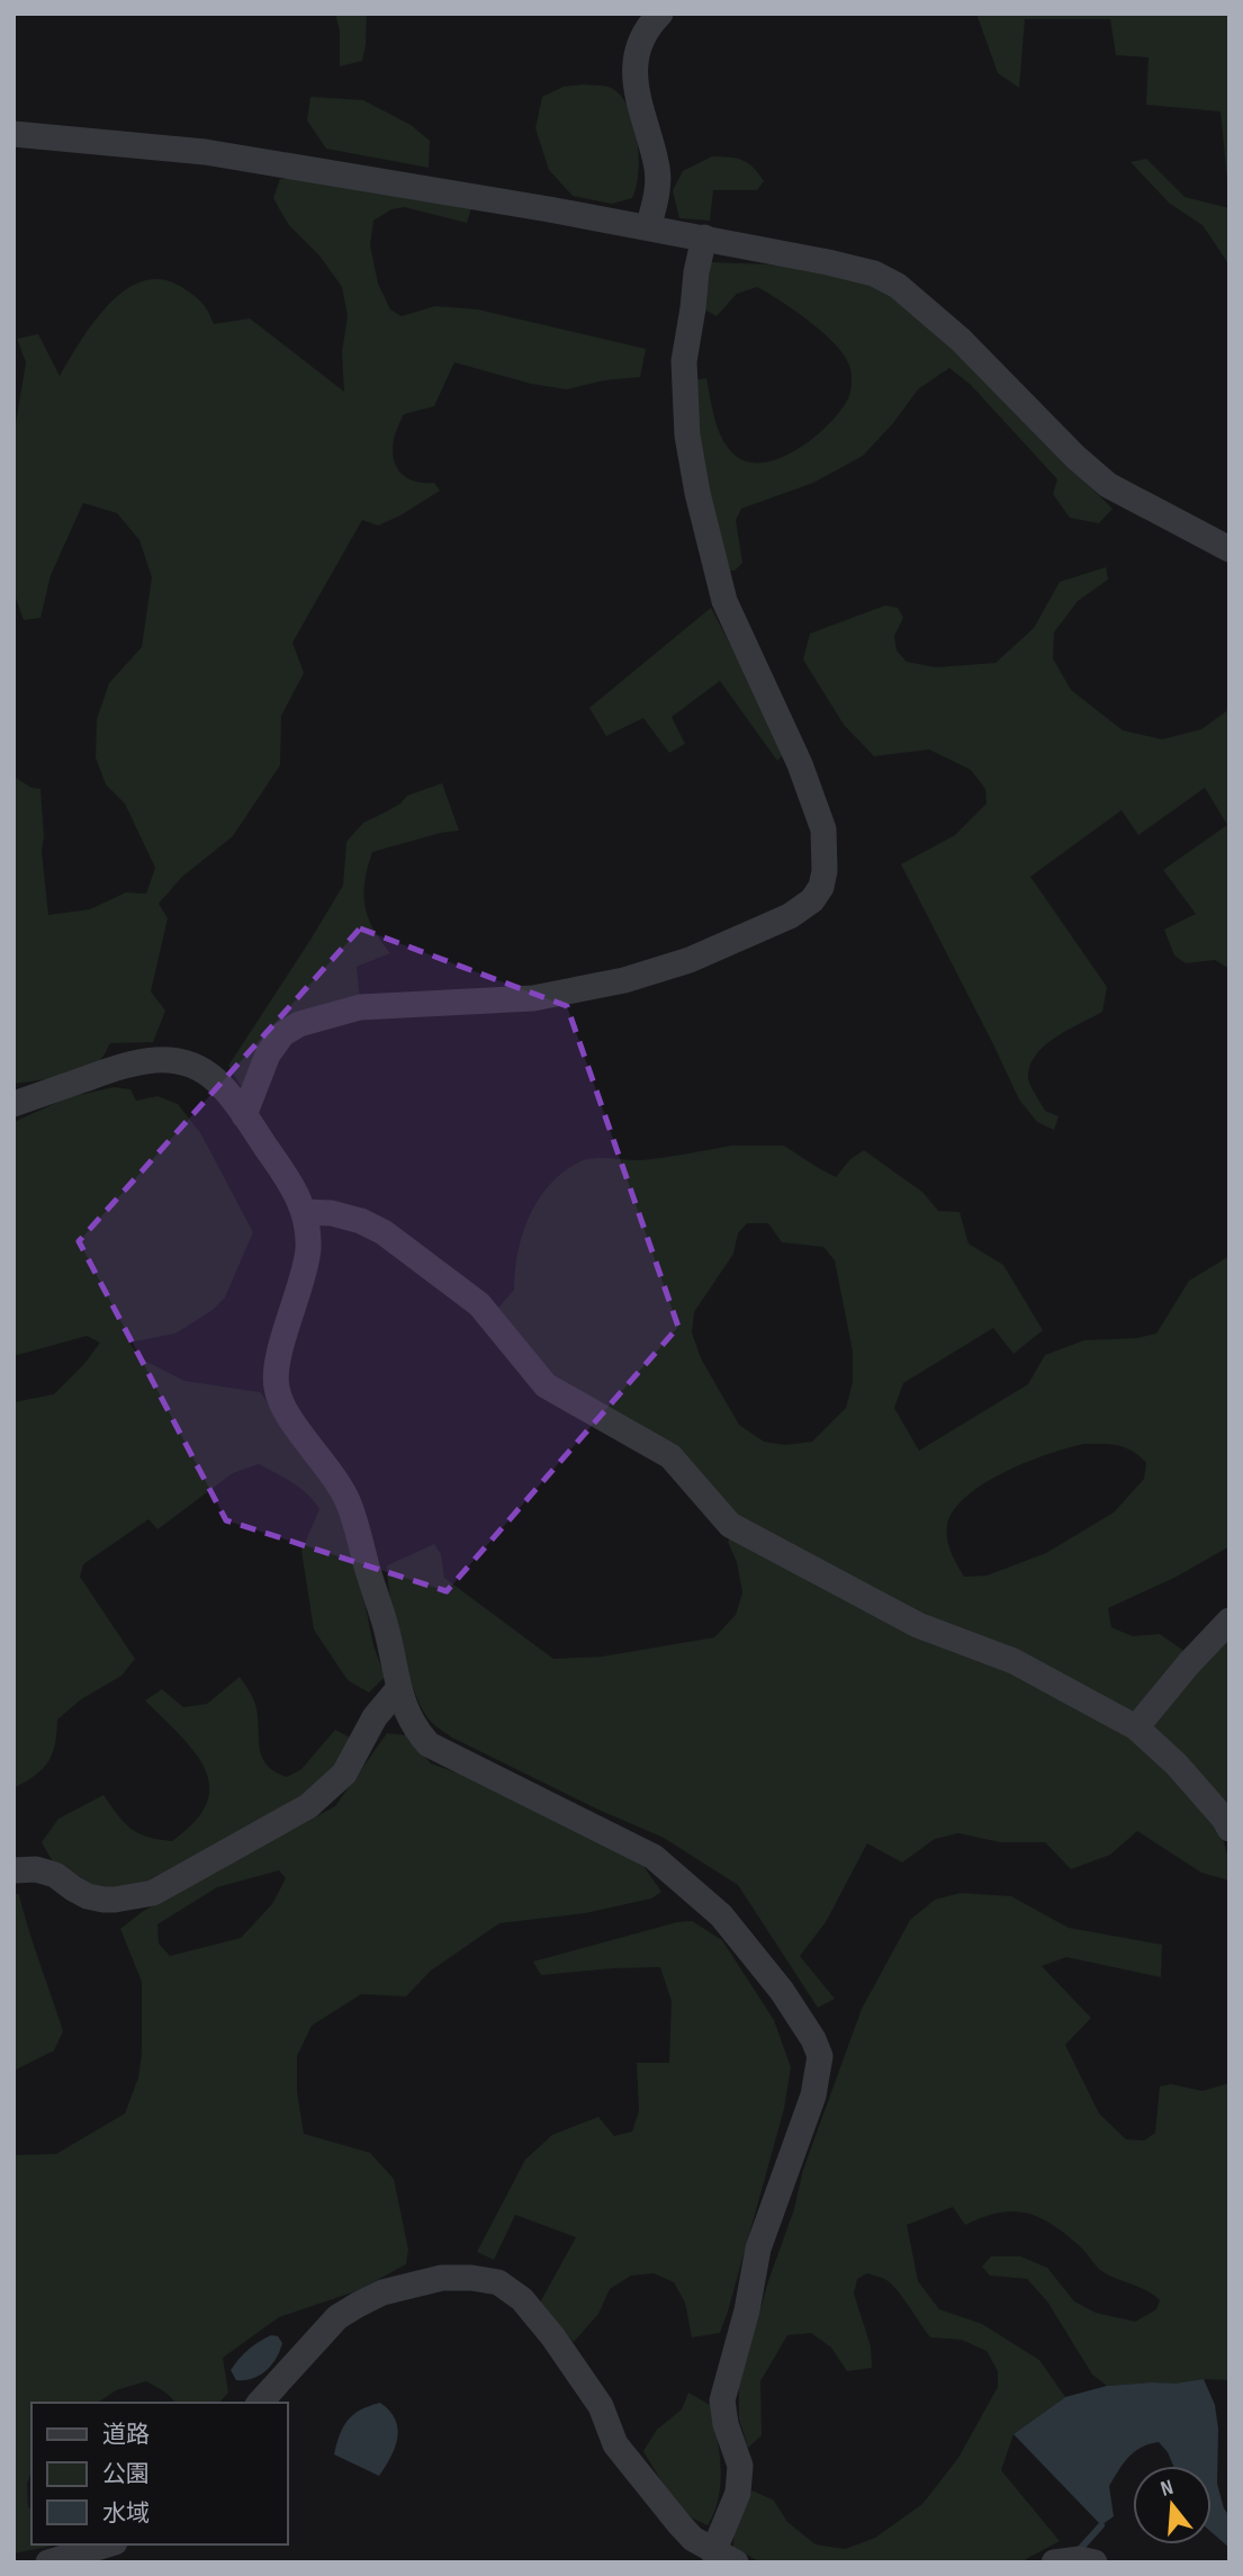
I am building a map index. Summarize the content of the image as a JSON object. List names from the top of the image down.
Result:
{
  "legend": ["道路", "公園", "水域"],
  "north": "top"
}
